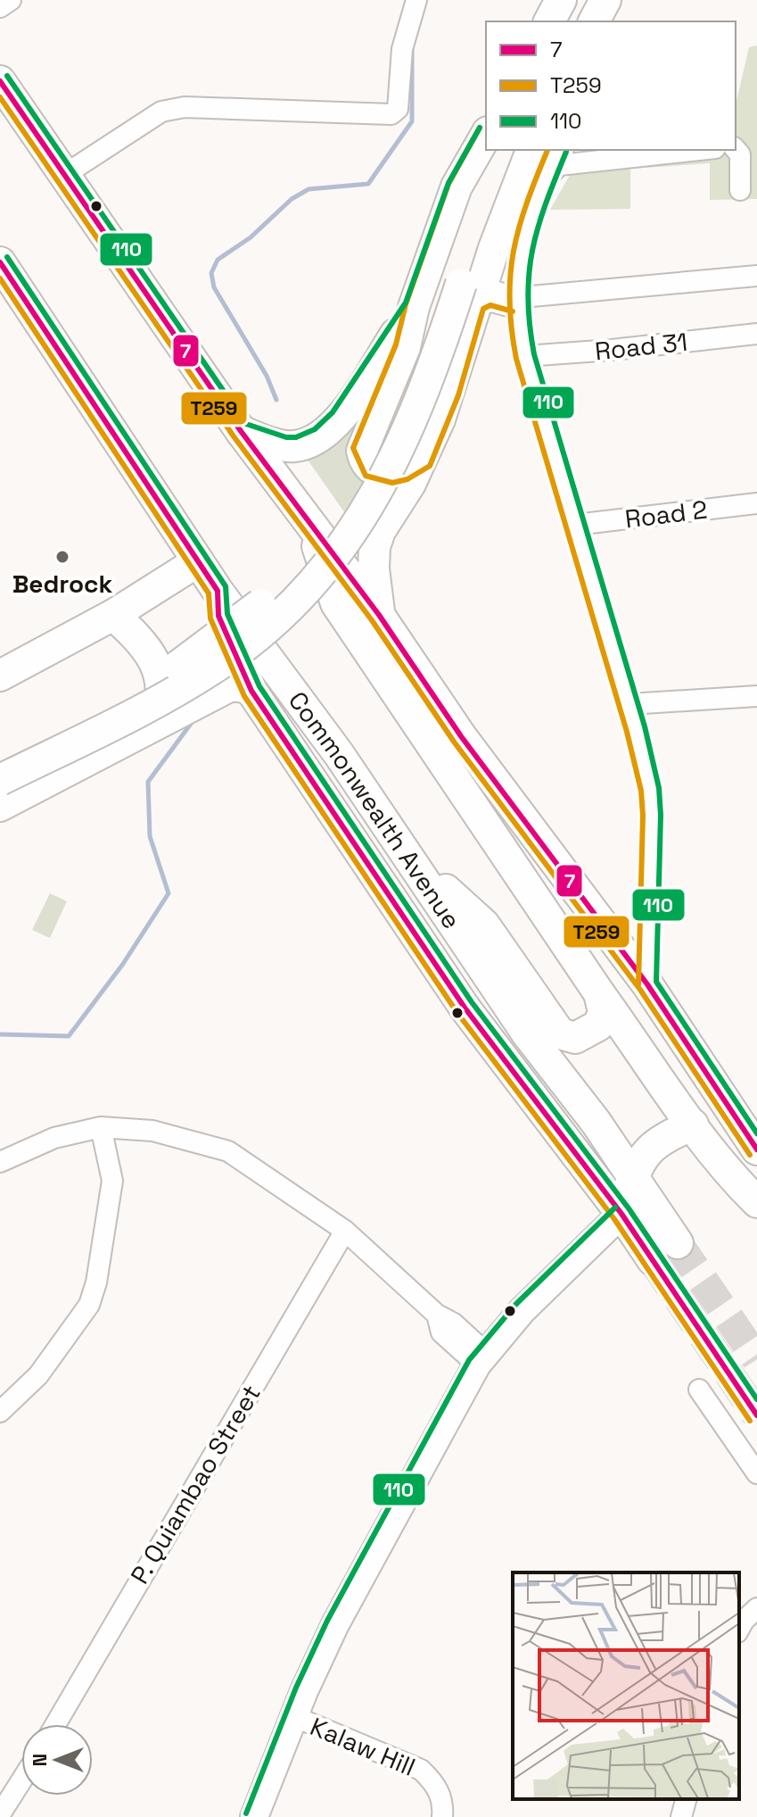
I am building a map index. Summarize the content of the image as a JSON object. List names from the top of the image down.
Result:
{
  "streets": {
    "main road": ["Commonwealth Avenue"],
    "street": [
      "Road 31",
      "Road 2",
      "P. Quiambao Street",
      "Kalaw Hill"
    ]
  },
  "places": ["Bedrock"],
  "lines": ["transit line 110", "transit line 7", "transit line T259"],
  "legend": ["7", "T259", "110"],
  "north": "left"
}
